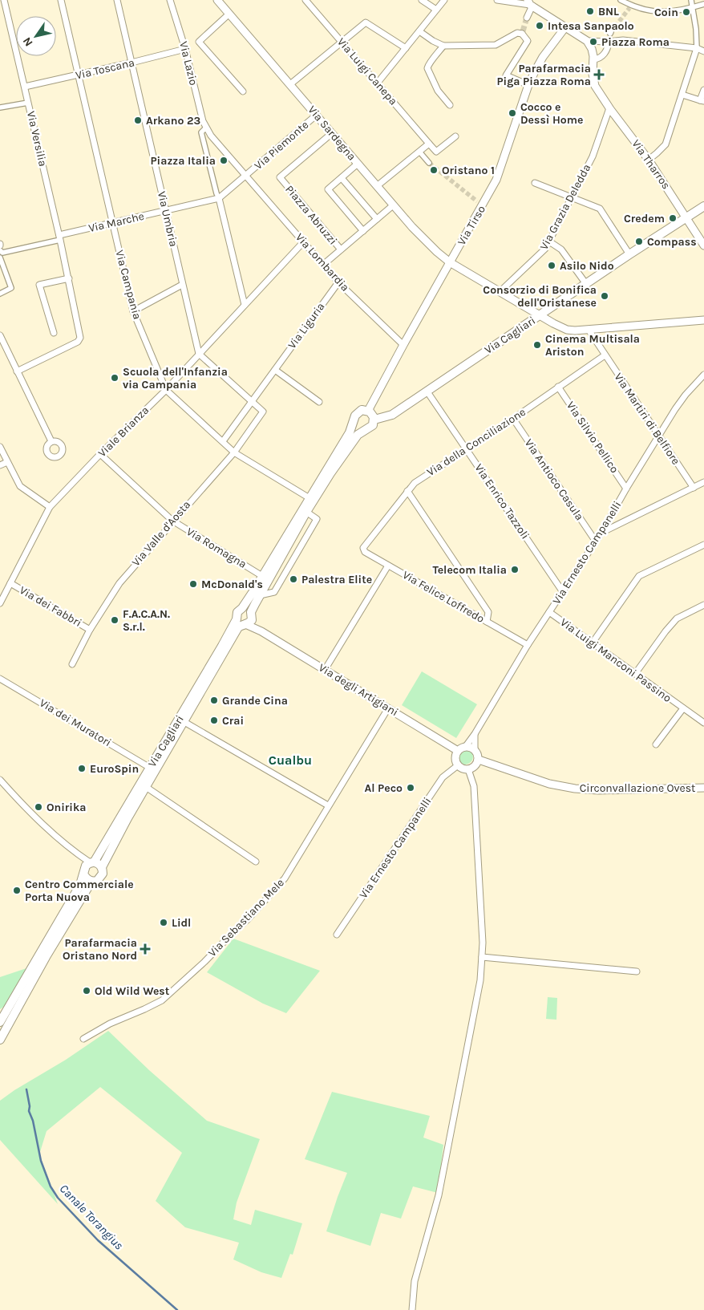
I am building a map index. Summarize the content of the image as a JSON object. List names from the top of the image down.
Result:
{
  "streets": {
    "main road": ["Via Cagliari"],
    "street": [
      "Via Lazio",
      "Via Toscana",
      "Via Luigi Canepa",
      "Via Sardegna",
      "Via Versilia",
      "Via Piemonte",
      "Via Tharros",
      "Via Grazia Deledda",
      "Piazza Abruzzi",
      "Via Umbria",
      "Via Marche",
      "Via Tirso",
      "Via Lombardia",
      "Via Campania",
      "Via Liguria",
      "Via Martiri di Belfiore",
      "Viale Brianza",
      "Via Silvio Pellico",
      "Via della Conciliazione",
      "Via Antioco Casula",
      "Via Enrico Tazzoli",
      "Via Valle d'Aosta",
      "Via Romagna",
      "Via Ernesto Campanelli",
      "Via Felice Loffredo",
      "Via dei Fabbri",
      "Via Luigi Manconi Passino",
      "Via degli Artigiani",
      "Via dei Muratori",
      "Circonvallazione Ovest",
      "Via Sebastiano Mele"
    ]
  },
  "crossings": [
    ["Via Lazio", "Via Toscana"],
    ["Via Toscana", "Via Versilia"],
    ["Via Toscana", "Via Umbria"],
    ["Via Toscana", "Via Campania"],
    ["Via Sardegna", "Via Piemonte"],
    ["Via Sardegna", "Via Grazia Deledda"],
    ["Via Sardegna", "Piazza Abruzzi"],
    ["Via Sardegna", "Via Tirso"],
    ["Via Sardegna", "Via Cagliari"],
    ["Via Sardegna", "Via Martiri di Belfiore"],
    ["Via Versilia", "Via Marche"],
    ["Via Piemonte", "Via Lombardia"],
    ["Via Tharros", "Via Grazia Deledda"],
    ["Via Tharros", "Via Cagliari"],
    ["Via Umbria", "Via Marche"],
    ["Via Umbria", "Viale Brianza"],
    ["Via Marche", "Via Campania"],
    ["Via Tirso", "Via Lombardia"],
    ["Via Tirso", "Via Cagliari"],
    ["Via Lombardia", "Via Liguria"],
    ["Via Lombardia", "Viale Brianza"],
    ["Via Campania", "Via Liguria"],
    ["Via Campania", "Via Cagliari"],
    ["Via Campania", "Viale Brianza"],
    ["Via Campania", "Via Valle d'Aosta"],
    ["Via Liguria", "Via Valle d'Aosta"],
    ["Via Cagliari", "Via Enrico Tazzoli"],
    ["Via Cagliari", "Via Romagna"],
    ["Via Cagliari", "Via degli Artigiani"],
    ["Via Cagliari", "Via dei Muratori"],
    ["Via Martiri di Belfiore", "Via della Conciliazione"],
    ["Via Martiri di Belfiore", "Via Ernesto Campanelli"],
    ["Viale Brianza", "Via Romagna"],
    ["Viale Brianza", "Via dei Fabbri"],
    ["Via Silvio Pellico", "Via della Conciliazione"],
    ["Via Silvio Pellico", "Via Ernesto Campanelli"],
    ["Via della Conciliazione", "Via Antioco Casula"],
    ["Via della Conciliazione", "Via Enrico Tazzoli"],
    ["Via della Conciliazione", "Via Felice Loffredo"],
    ["Via Antioco Casula", "Via Ernesto Campanelli"],
    ["Via Enrico Tazzoli", "Via Ernesto Campanelli"],
    ["Via Valle d'Aosta", "Via Romagna"],
    ["Via Valle d'Aosta", "Via dei Fabbri"],
    ["Via Ernesto Campanelli", "Via Felice Loffredo"],
    ["Via Ernesto Campanelli", "Via Luigi Manconi Passino"],
    ["Via Ernesto Campanelli", "Via degli Artigiani"],
    ["Via Ernesto Campanelli", "Circonvallazione Ovest"],
    ["Via degli Artigiani", "Circonvallazione Ovest"],
    ["Via degli Artigiani", "Via Sebastiano Mele"]
  ],
  "districts": ["Cualbu"],
  "water": ["Canale Torangius"],
  "places": {
    "other": [
      "BNL",
      "Coin",
      "Intesa Sanpaolo",
      "Piazza Roma",
      "Cocco e Dessì Home",
      "Arkano 23",
      "Piazza Italia",
      "Oristano 1",
      "Credem",
      "Compass",
      "Asilo Nido",
      "Consorzio di Bonifica dell'Oristanese",
      "Cinema Multisala Ariston",
      "Scuola dell'Infanzia via Campania",
      "Telecom Italia",
      "Palestra Elite",
      "McDonald's",
      "F.A.C.A.N. S.r.l.",
      "Grande Cina",
      "Crai",
      "EuroSpin",
      "Al Peco",
      "Onirika",
      "Centro Commerciale Porta Nuova",
      "Lidl",
      "Old Wild West"
    ],
    "health": ["Parafarmacia Piga Piazza Roma", "Parafarmacia Oristano Nord"]
  },
  "north": "bottom left"
}
